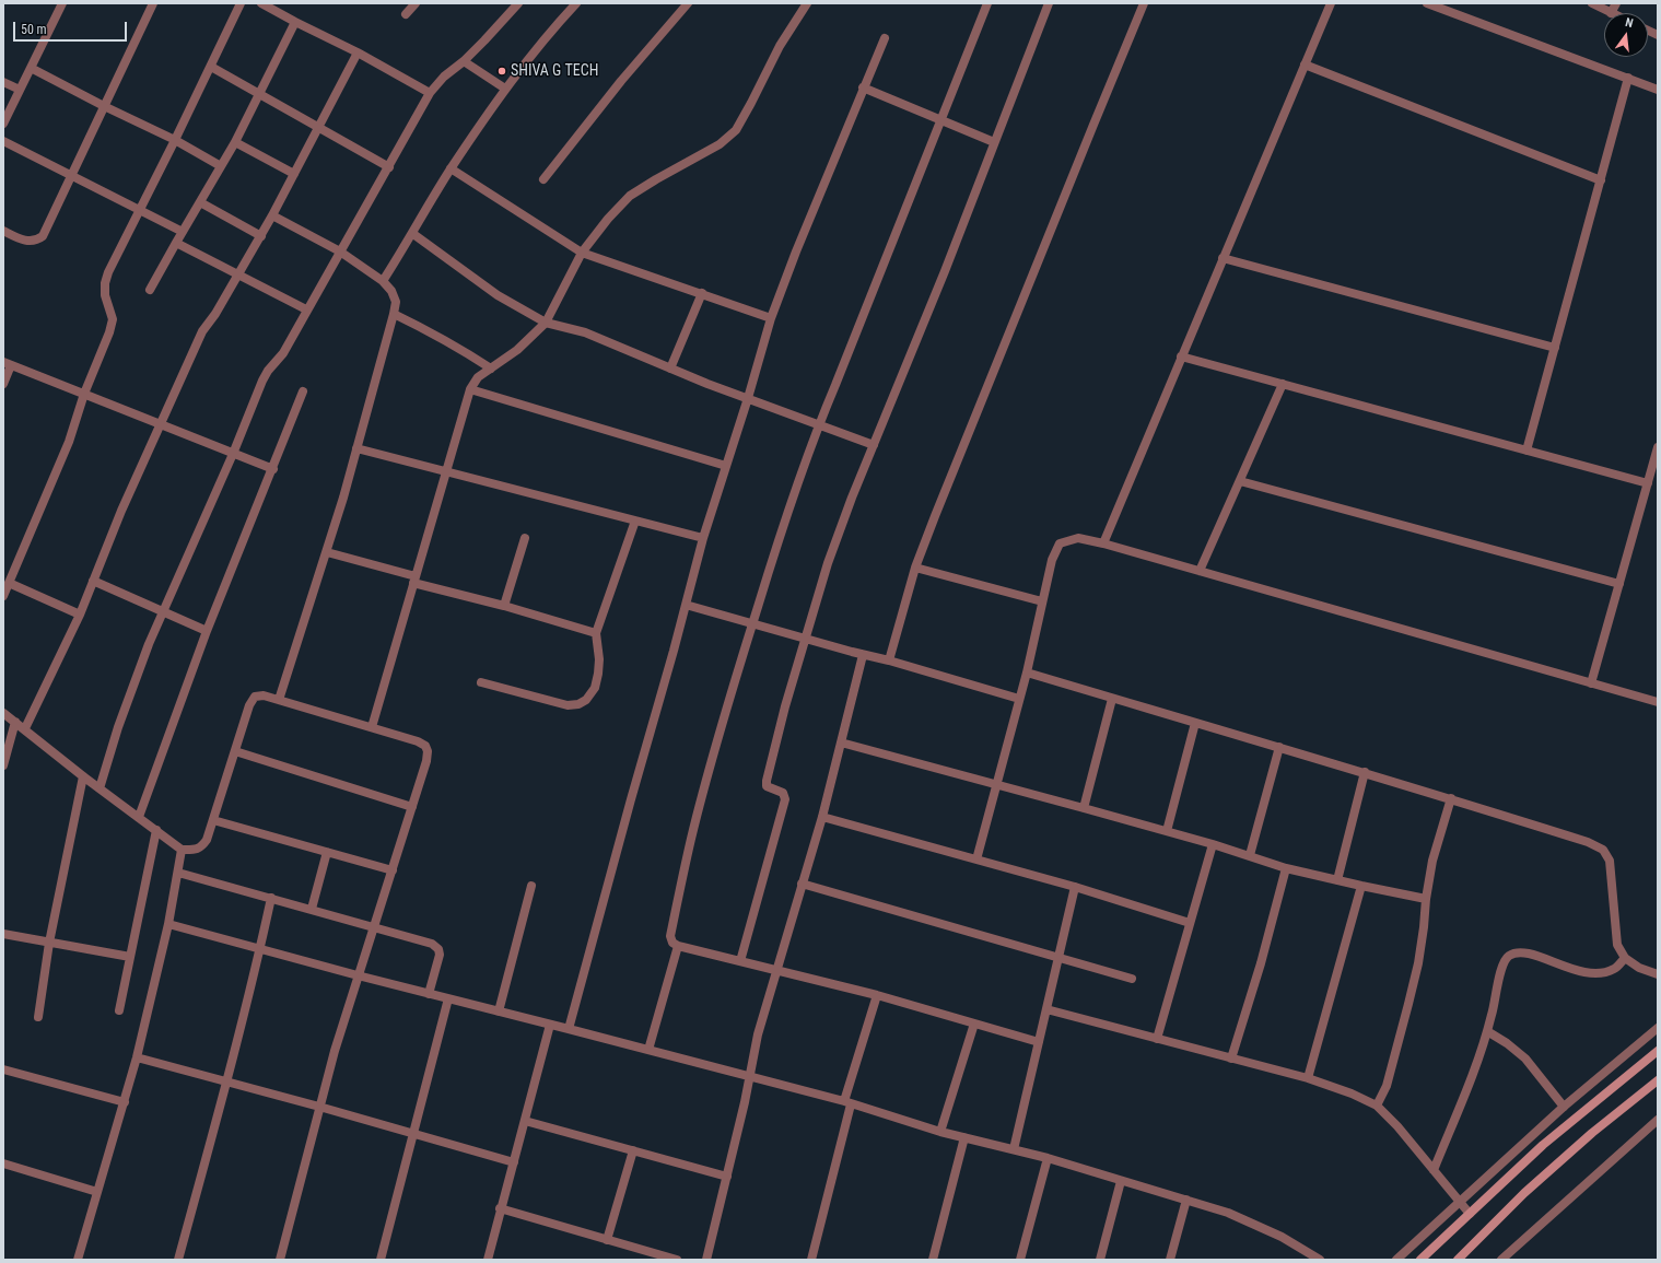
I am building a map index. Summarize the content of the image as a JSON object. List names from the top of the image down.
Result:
{
  "places": ["SHIVA G TECH"],
  "scale_bar": "50 m",
  "north": "top"
}
